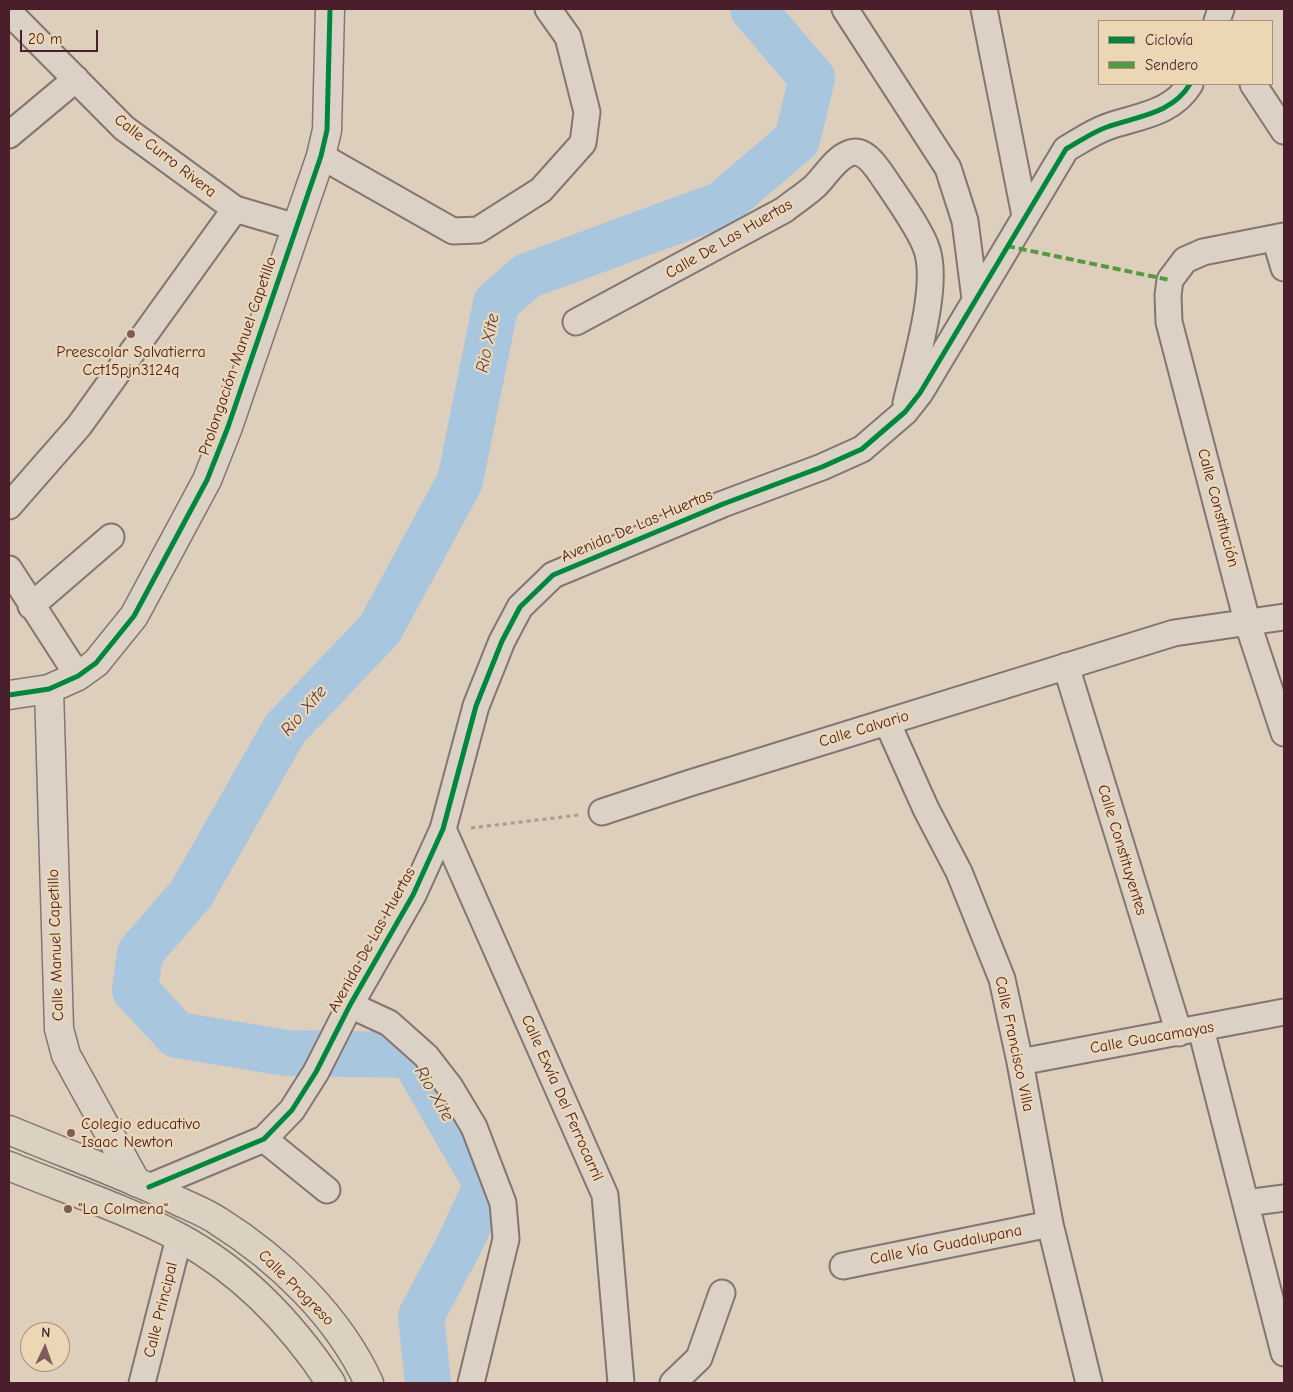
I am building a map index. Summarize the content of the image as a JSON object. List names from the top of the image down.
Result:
{
  "streets": {
    "main road": ["Calle Progreso"],
    "street": [
      "Calle Curro Rivera",
      "Calle De Las Huertas",
      "Prolongación Manuel Capetillo",
      "Calle Constitución",
      "Avenida De Las Huertas",
      "Calle Calvario",
      "Calle Constituyentes",
      "Calle Manuel Capetillo",
      "Calle Guacamayas",
      "Calle Francisco Villa",
      "Calle Exvía Del Ferrocarril",
      "Calle Vía Guadalupana",
      "Calle Principal"
    ]
  },
  "crossings": [
    ["Calle Curro Rivera", "Prolongación Manuel Capetillo"],
    ["Calle De Las Huertas", "Avenida De Las Huertas"],
    ["Prolongación Manuel Capetillo", "Calle Manuel Capetillo"],
    ["Calle Constitución", "Calle Calvario"],
    ["Avenida De Las Huertas", "Calle Exvía Del Ferrocarril"],
    ["Calle Calvario", "Calle Constituyentes"],
    ["Calle Calvario", "Calle Francisco Villa"],
    ["Calle Constituyentes", "Calle Guacamayas"],
    ["Calle Manuel Capetillo", "Calle Progreso"],
    ["Calle Guacamayas", "Calle Francisco Villa"],
    ["Calle Francisco Villa", "Calle Vía Guadalupana"],
    ["Calle Progreso", "Calle Principal"]
  ],
  "water": ["Rio Xite"],
  "places": ["Preescolar Salvatierra Cct15pjn3124q", "Colegio educativo Isaac Newton", "\"La Colmena\""],
  "legend": ["Ciclovía", "Sendero"],
  "scale_bar": "20 m",
  "north": "top"
}
